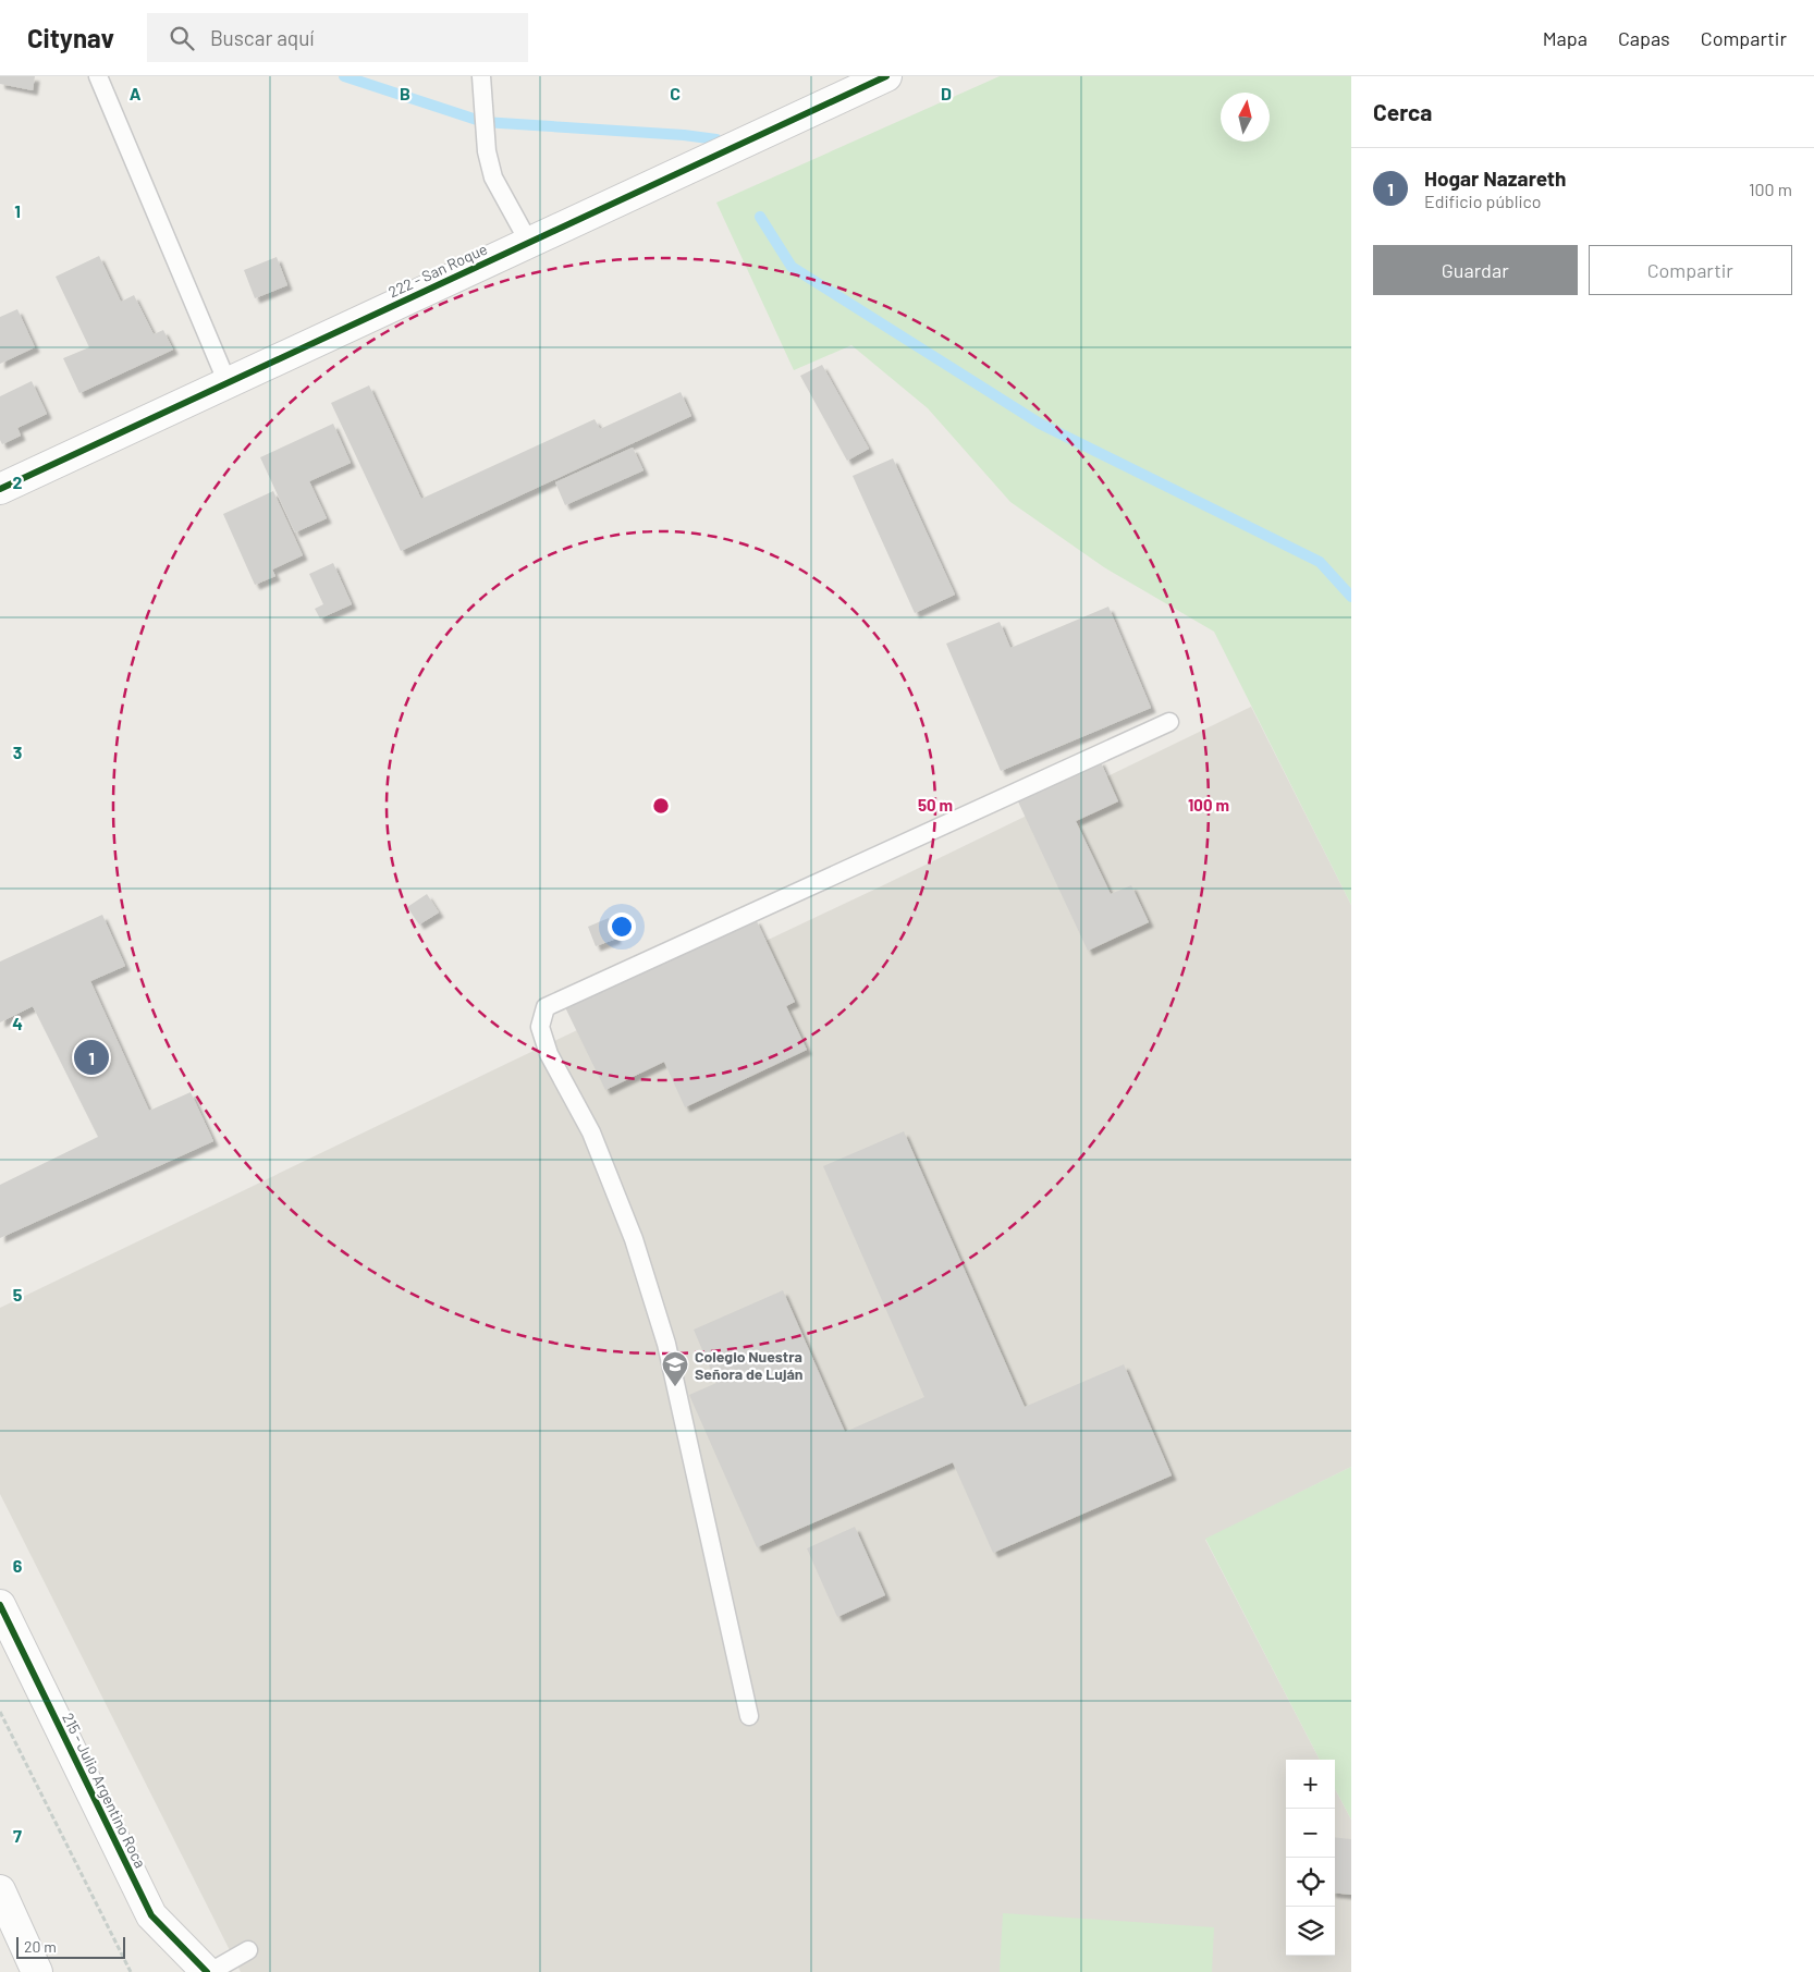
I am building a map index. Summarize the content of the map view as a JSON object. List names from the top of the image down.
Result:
{
  "streets": {
    "street": ["222 - San Roque", "215 - Julio Argentino Roca"]
  },
  "places": {
    "school or university": ["Colegio Nuestra Señora de Luján"]
  },
  "scale_bar": "20 m",
  "north": "top",
  "page": {
    "header": "Citynav",
    "search": "Buscar aquí",
    "nav": ["Mapa", "Capas", "Compartir"],
    "heading": "Cerca",
    "list": [
      {
        "mark": "1",
        "name": "Hogar Nazareth",
        "note": "Edificio público",
        "value": "100 m"
      }
    ],
    "buttons": ["Guardar", "Compartir"],
    "pins": "1",
    "map_buttons": ["+", "−"],
    "scale": "20 m"
  },
  "grid": {
    "columns": [
      "A",
      "B",
      "C",
      "D"
    ],
    "rows": [
      "1",
      "2",
      "3",
      "4",
      "5",
      "6",
      "7"
    ]
  },
  "rings": ["50 m", "100 m"]
}
